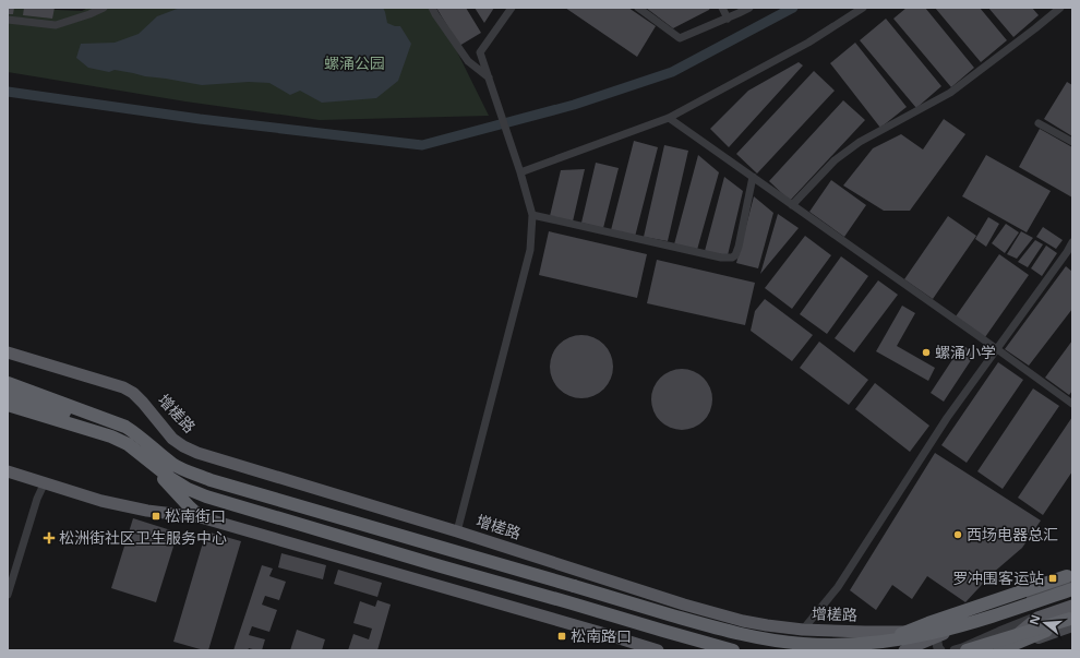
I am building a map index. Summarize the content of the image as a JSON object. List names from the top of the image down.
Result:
{
  "streets": {
    "highway": ["增槎路"]
  },
  "parks": ["螺涌公园"],
  "places": {
    "other": ["螺涌小学", "西场电器总汇"],
    "transit": ["松南街口", "罗冲围客运站", "松南路口"],
    "health": ["松洲街社区卫生服务中心"]
  },
  "north": "left"
}
